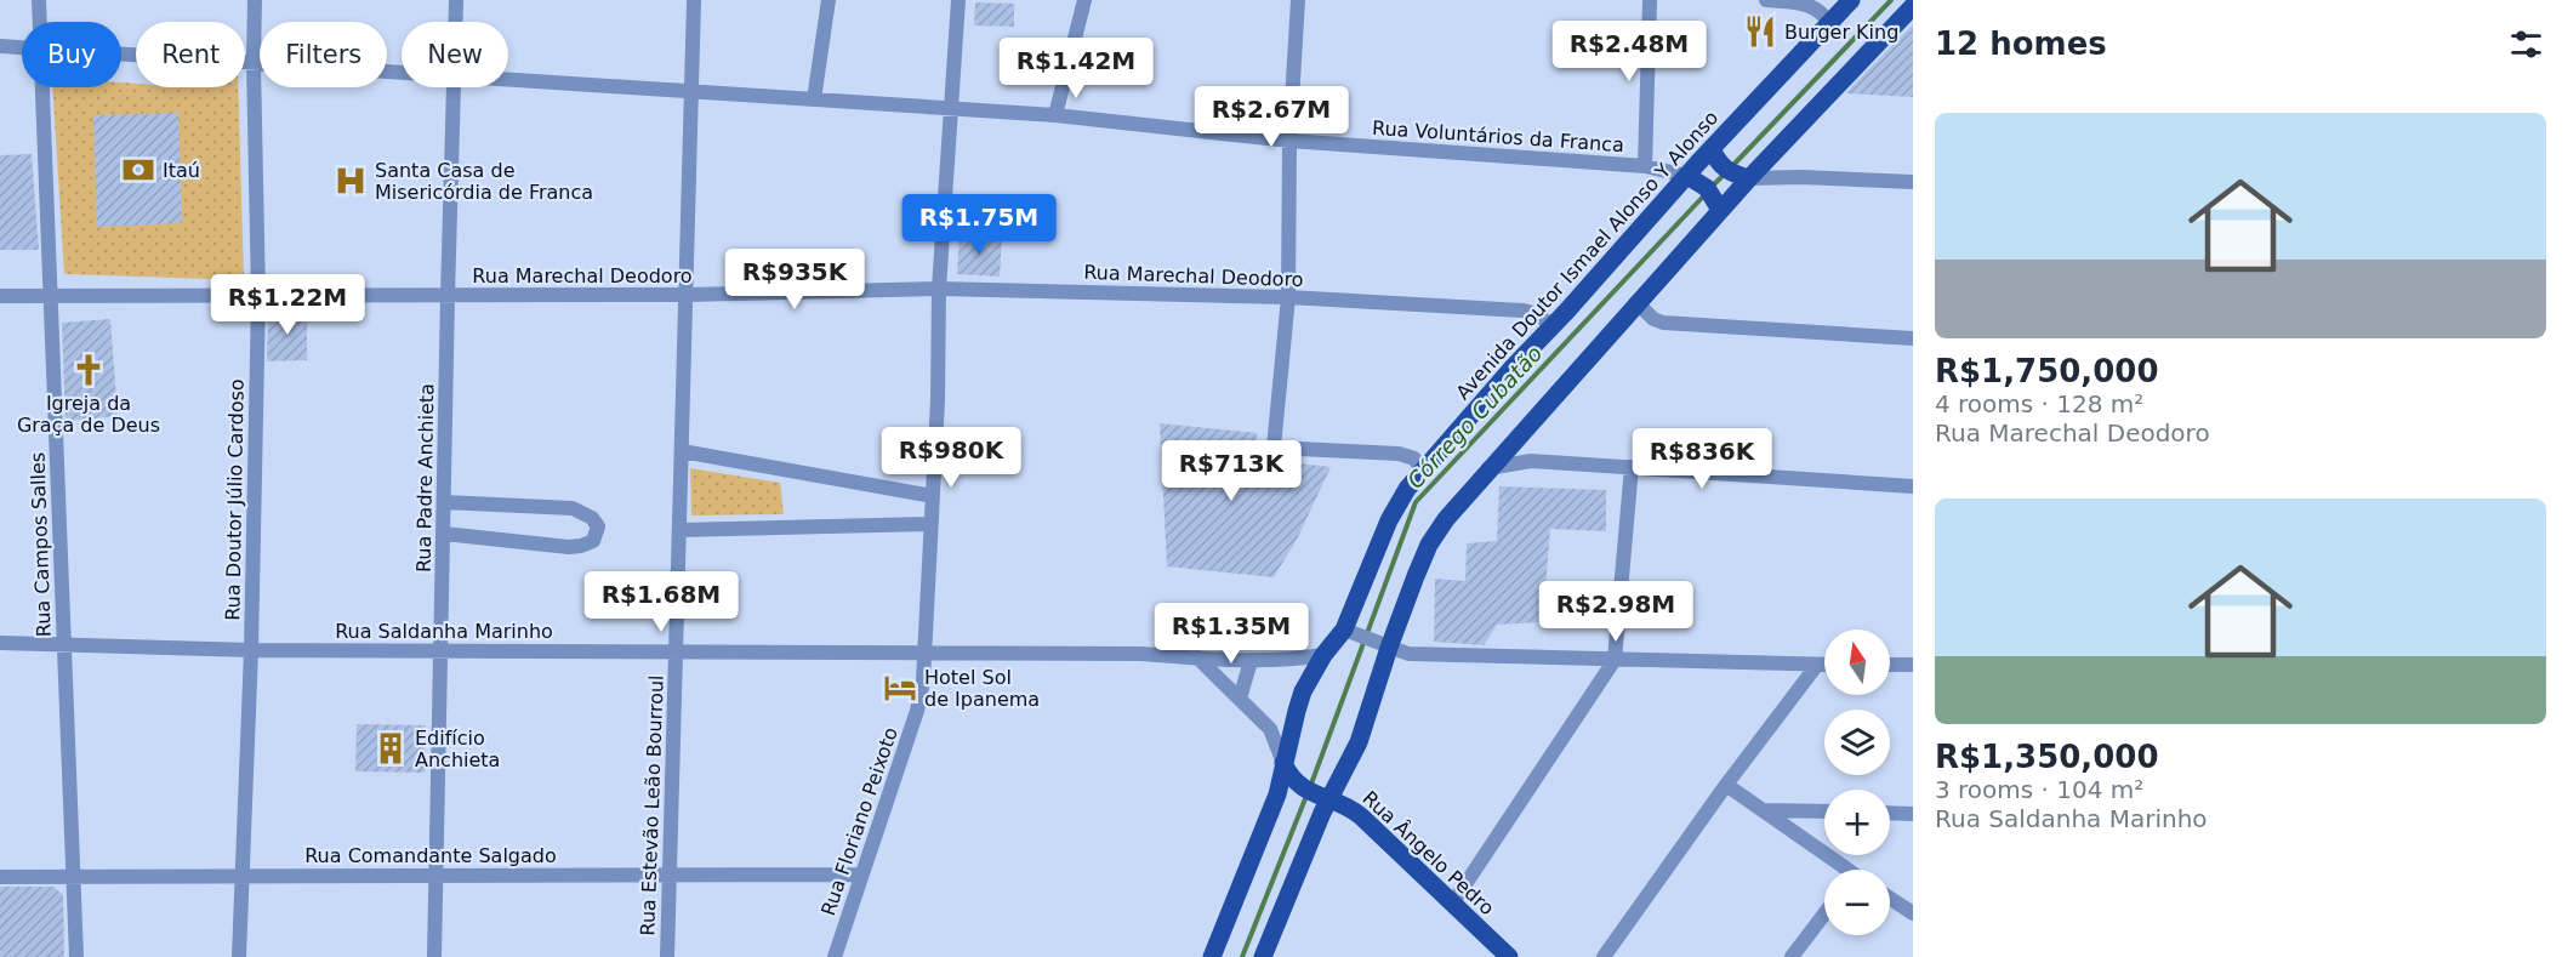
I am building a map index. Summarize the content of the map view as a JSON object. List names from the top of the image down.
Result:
{
  "streets": {
    "main road": ["Avenida Doutor Ismael Alonso Y Alonso", "Rua Ângelo Pedro"],
    "street": [
      "Rua Voluntários da Franca",
      "Rua Marechal Deodoro",
      "Rua Padre Anchieta",
      "Rua Doutor Júlio Cardoso",
      "Rua Campos Salles",
      "Rua Saldanha Marinho",
      "Rua Estevão Leão Bourroul",
      "Rua Floriano Peixoto",
      "Rua Comandante Salgado"
    ]
  },
  "crossings": [
    ["Rua Voluntários da Franca", "Avenida Doutor Ismael Alonso Y Alonso"],
    ["Rua Voluntários da Franca", "Rua Doutor Júlio Cardoso"],
    ["Rua Voluntários da Franca", "Rua Estevão Leão Bourroul"],
    ["Rua Voluntários da Franca", "Rua Floriano Peixoto"],
    ["Avenida Doutor Ismael Alonso Y Alonso", "Rua Marechal Deodoro"],
    ["Avenida Doutor Ismael Alonso Y Alonso", "Rua Saldanha Marinho"],
    ["Avenida Doutor Ismael Alonso Y Alonso", "Rua Ângelo Pedro"],
    ["Rua Marechal Deodoro", "Rua Padre Anchieta"],
    ["Rua Marechal Deodoro", "Rua Doutor Júlio Cardoso"],
    ["Rua Marechal Deodoro", "Rua Campos Salles"],
    ["Rua Marechal Deodoro", "Rua Estevão Leão Bourroul"],
    ["Rua Marechal Deodoro", "Rua Floriano Peixoto"],
    ["Rua Padre Anchieta", "Rua Saldanha Marinho"],
    ["Rua Padre Anchieta", "Rua Comandante Salgado"],
    ["Rua Doutor Júlio Cardoso", "Rua Saldanha Marinho"],
    ["Rua Doutor Júlio Cardoso", "Rua Comandante Salgado"],
    ["Rua Campos Salles", "Rua Saldanha Marinho"],
    ["Rua Campos Salles", "Rua Comandante Salgado"],
    ["Rua Saldanha Marinho", "Rua Estevão Leão Bourroul"],
    ["Rua Saldanha Marinho", "Rua Floriano Peixoto"],
    ["Rua Estevão Leão Bourroul", "Rua Comandante Salgado"],
    ["Rua Floriano Peixoto", "Rua Comandante Salgado"]
  ],
  "water": ["Córrego Cubatão"],
  "places": {
    "restaurant": ["Burger King"],
    "bank": ["Itaú"],
    "hospital": ["Santa Casa de Misericórdia de Franca"],
    "church": ["Igreja da Graça de Deus"],
    "hotel": ["Hotel Sol de Ipanema"],
    "building": ["Edifício Anchieta"]
  },
  "north": "top",
  "page": {
    "heading": "12 homes",
    "price": [
      "R$2.48M",
      "R$1.42M",
      "R$2.67M",
      "R$1.75M",
      "R$935K",
      "R$1.22M",
      "R$980K",
      "R$836K",
      "R$713K",
      "R$1.68M",
      "R$2.98M",
      "R$1.35M"
    ],
    "chip": [
      "Buy",
      "Rent",
      "Filters",
      "New"
    ],
    "list": [
      {
        "name": "R$1,750,000",
        "note": "4 rooms · 128 m² · Rua Marechal Deodoro"
      },
      {
        "name": "R$1,350,000",
        "note": "3 rooms · 104 m² · Rua Saldanha Marinho"
      }
    ],
    "map_buttons": ["+", "−"]
  }
}
